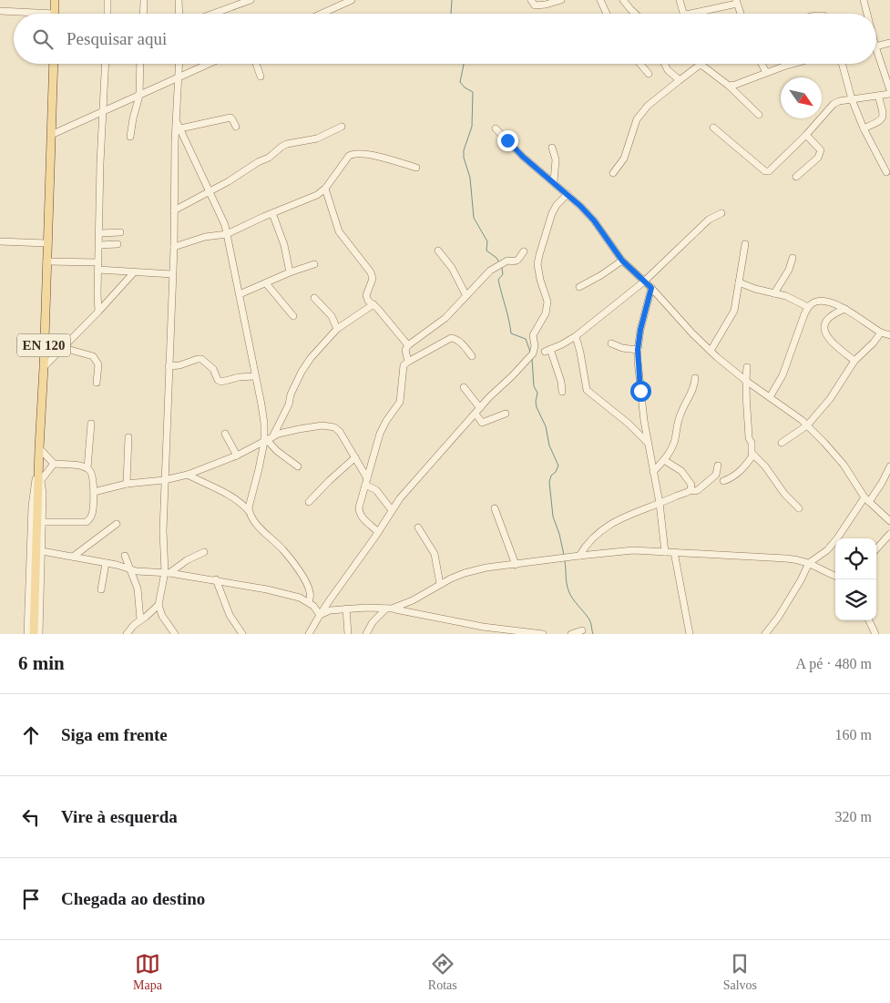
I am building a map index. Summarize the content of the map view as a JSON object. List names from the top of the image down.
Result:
{
  "streets": {
    "main road": ["EN 120"]
  },
  "north": "bottom right",
  "page": {
    "search": "Pesquisar aqui",
    "heading": ["6 min", "A pé · 480 m"],
    "list": [
      ["Siga em frente", "160 m"],
      ["Vire à esquerda", "320 m"],
      "Chegada ao destino"
    ],
    "nav": ["Mapa", "Rotas", "Salvos"]
  }
}
